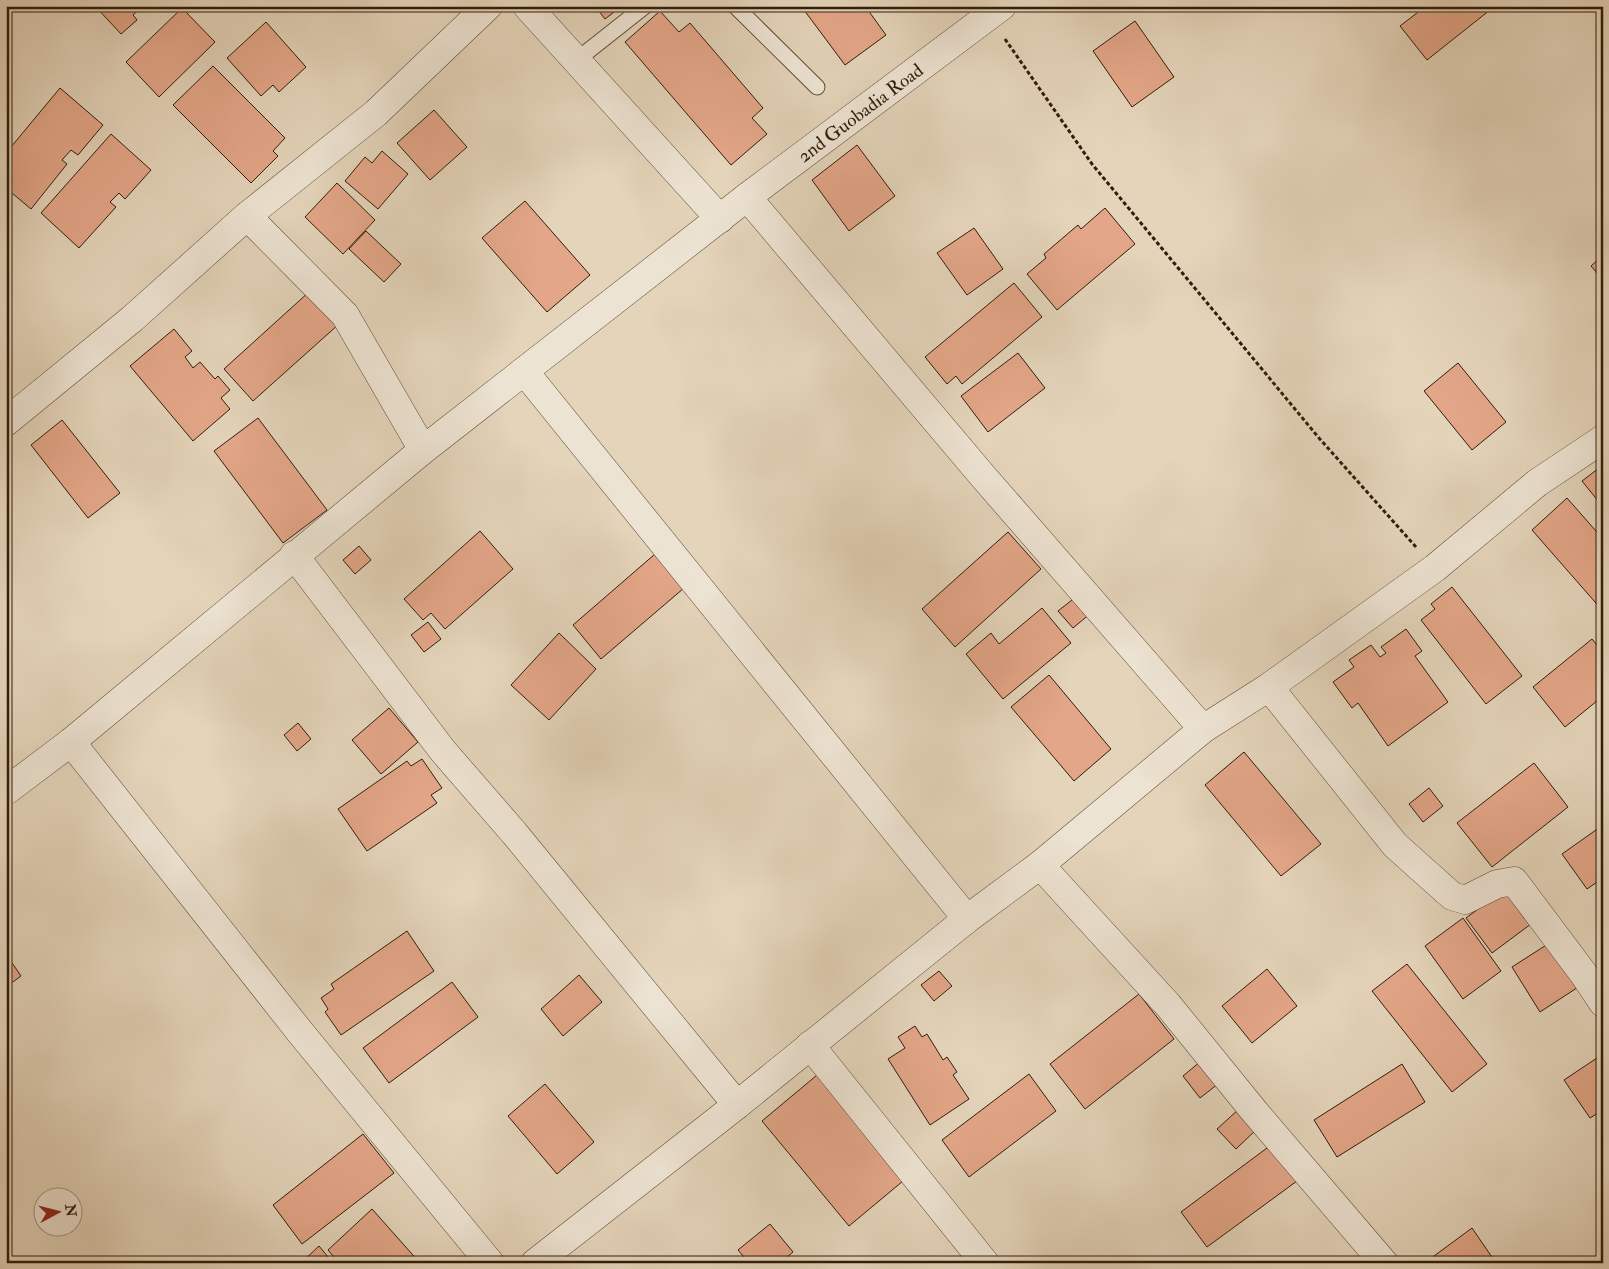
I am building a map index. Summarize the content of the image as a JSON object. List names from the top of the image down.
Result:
{
  "streets": {
    "street": ["2nd Guobadia Road"]
  },
  "north": "right"
}
